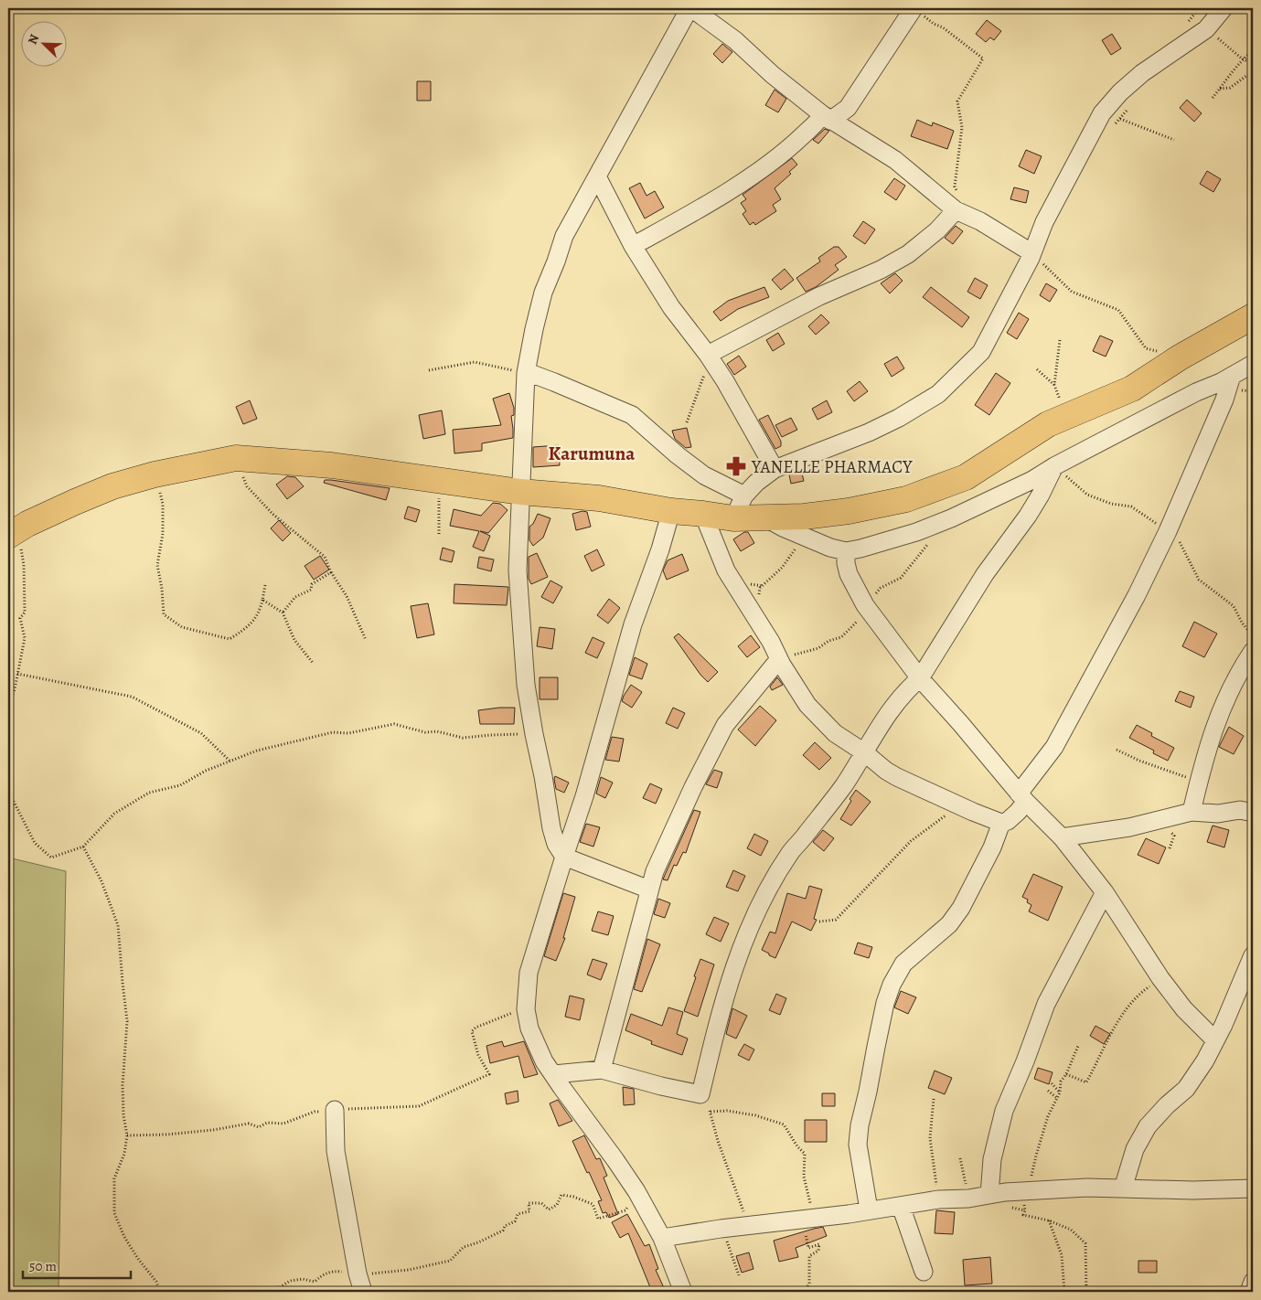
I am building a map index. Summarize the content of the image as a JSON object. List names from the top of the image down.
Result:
{
  "districts": ["Karumuna"],
  "places": {
    "pharmacy": ["YANELLE PHARMACY"]
  },
  "scale_bar": "50 m",
  "north": "top left"
}
